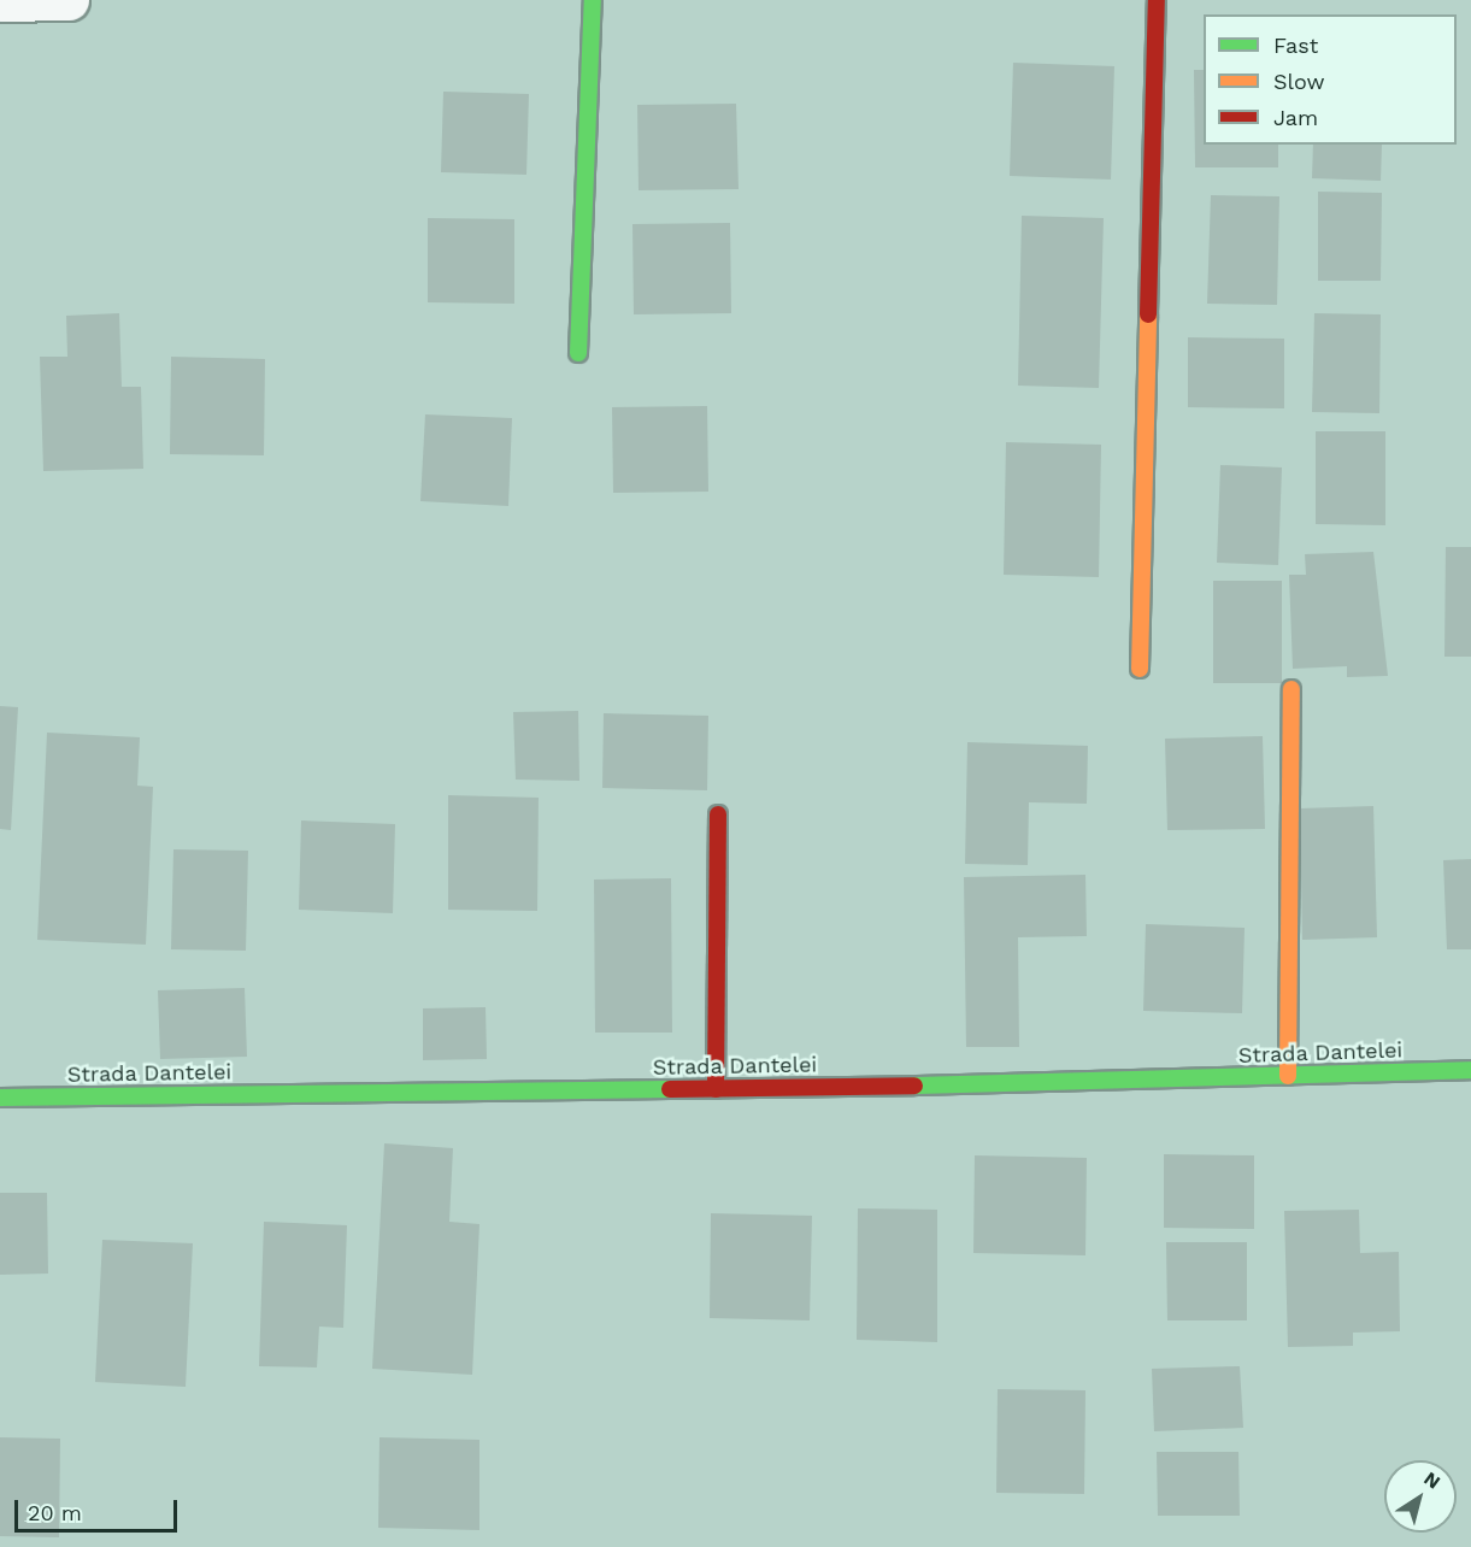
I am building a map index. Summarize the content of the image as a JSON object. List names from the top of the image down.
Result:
{
  "streets": {
    "street": ["Strada Dantelei"]
  },
  "legend": ["Fast", "Slow", "Jam"],
  "scale_bar": "20 m",
  "north": "top right"
}
